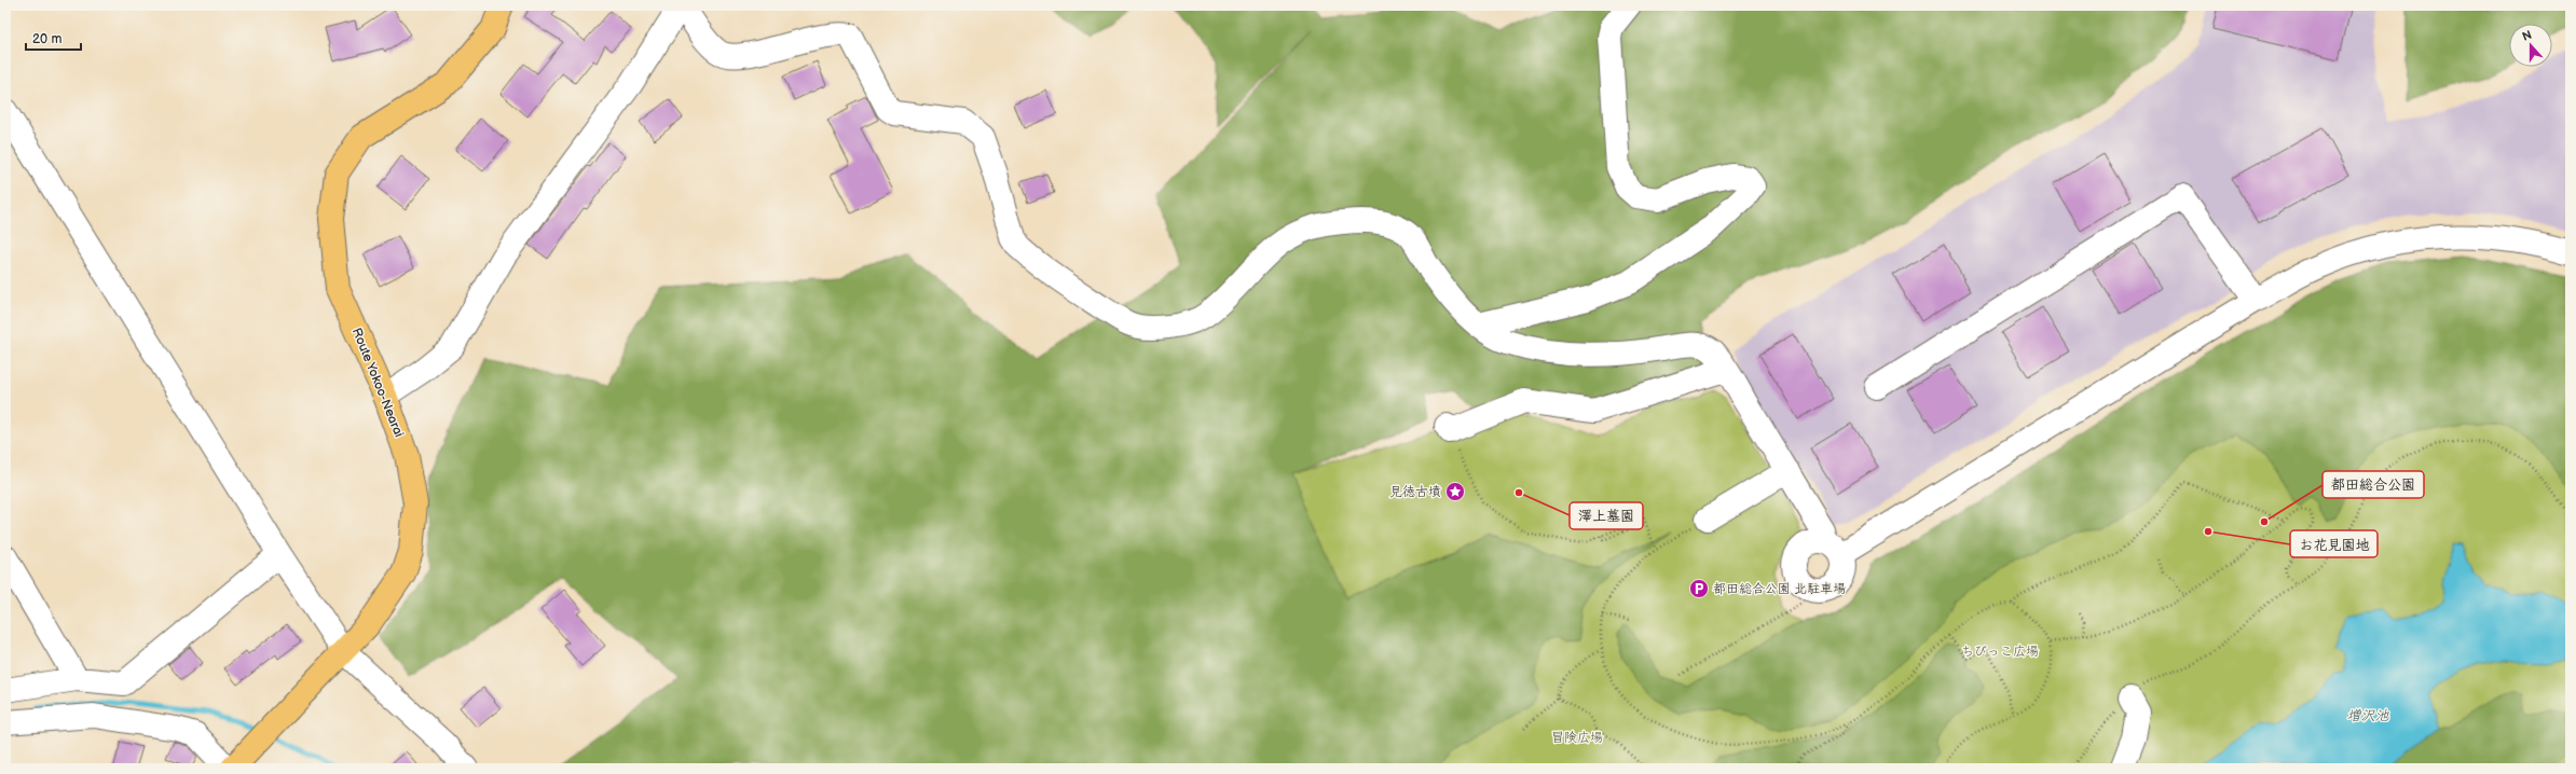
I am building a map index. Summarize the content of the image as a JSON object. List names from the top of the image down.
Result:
{
  "streets": {
    "main road": ["Route Yokoo-Nearai"]
  },
  "water": ["増沢池"],
  "parks": ["ちびっこ広場", "冒険広場"],
  "places": {
    "place": ["見徳古墳"],
    "other": ["澤上墓園", "都田総合公園", "お花見園地"],
    "parking": ["都田総合公園 北駐車場"]
  },
  "scale_bar": "20 m",
  "north": "top"
}
